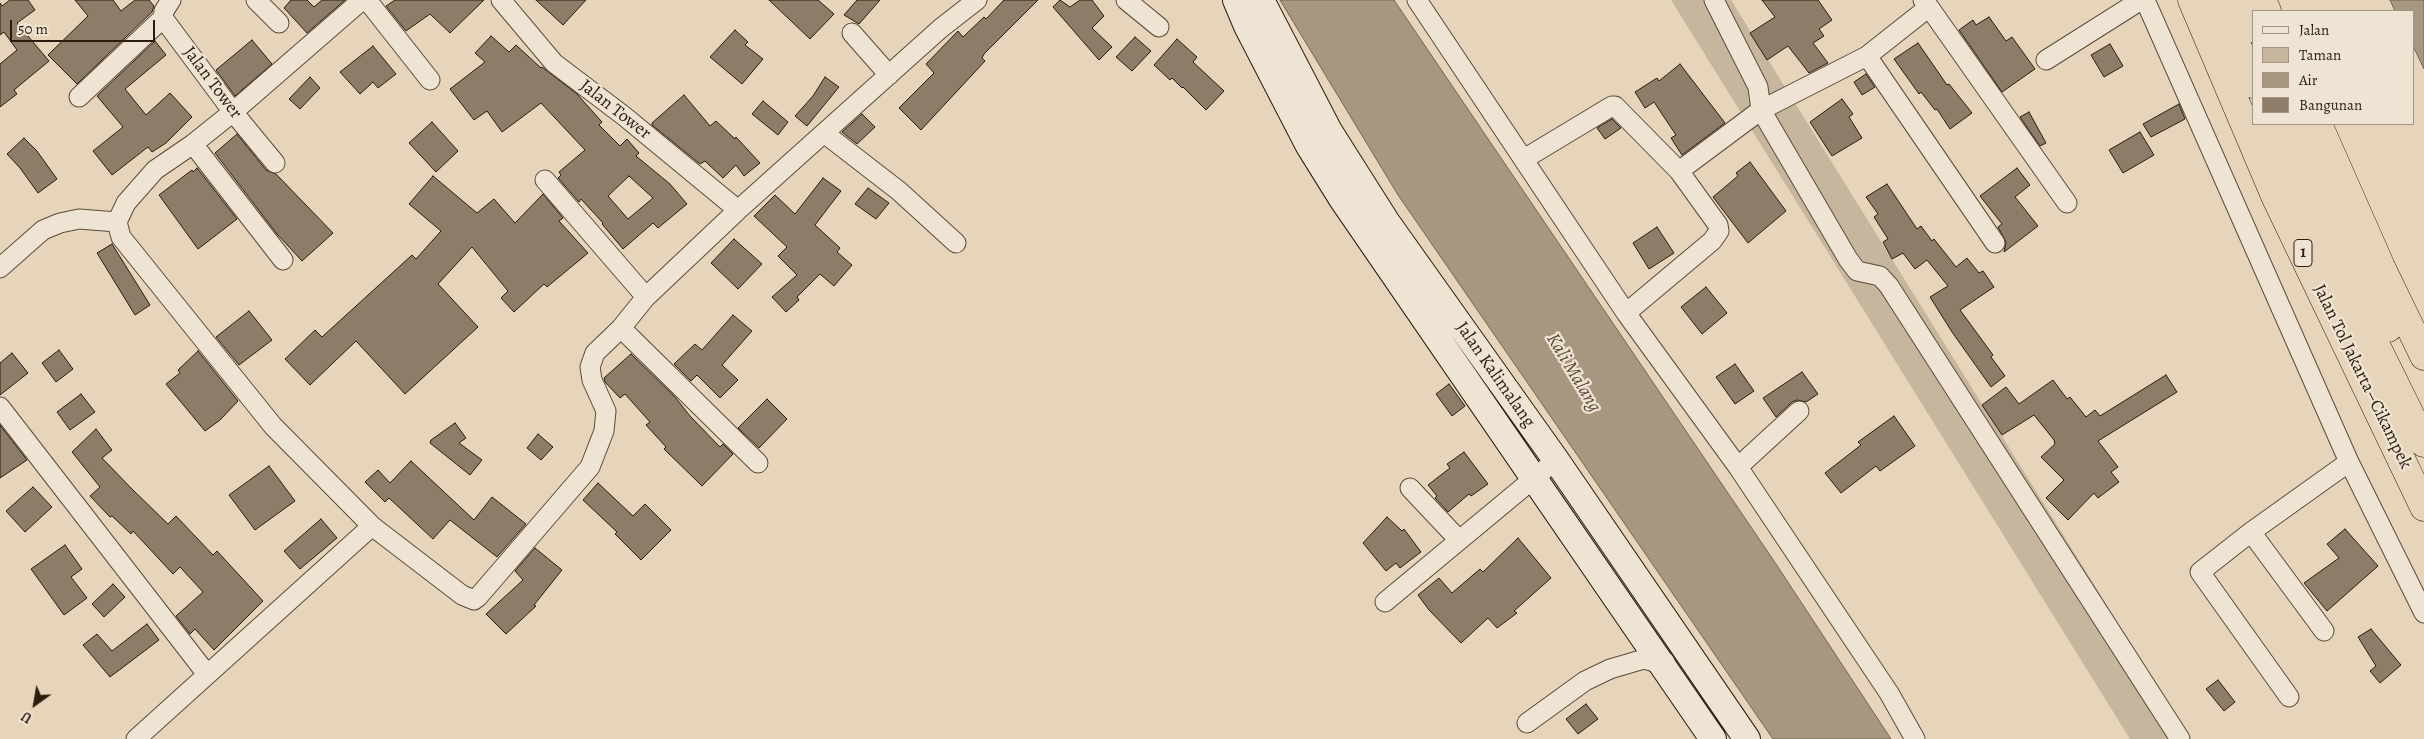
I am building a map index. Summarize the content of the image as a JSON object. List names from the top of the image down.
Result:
{
  "streets": {
    "highway": ["1", "Jalan Tol Jakarta–Cikampek"],
    "main road": ["Jalan Kalimalang"],
    "street": ["Jalan Tower"]
  },
  "water": ["Kali Malang"],
  "legend": [
    "Jalan",
    "Taman",
    "Air",
    "Bangunan"
  ],
  "scale_bar": "50 m",
  "north": "bottom left"
}
